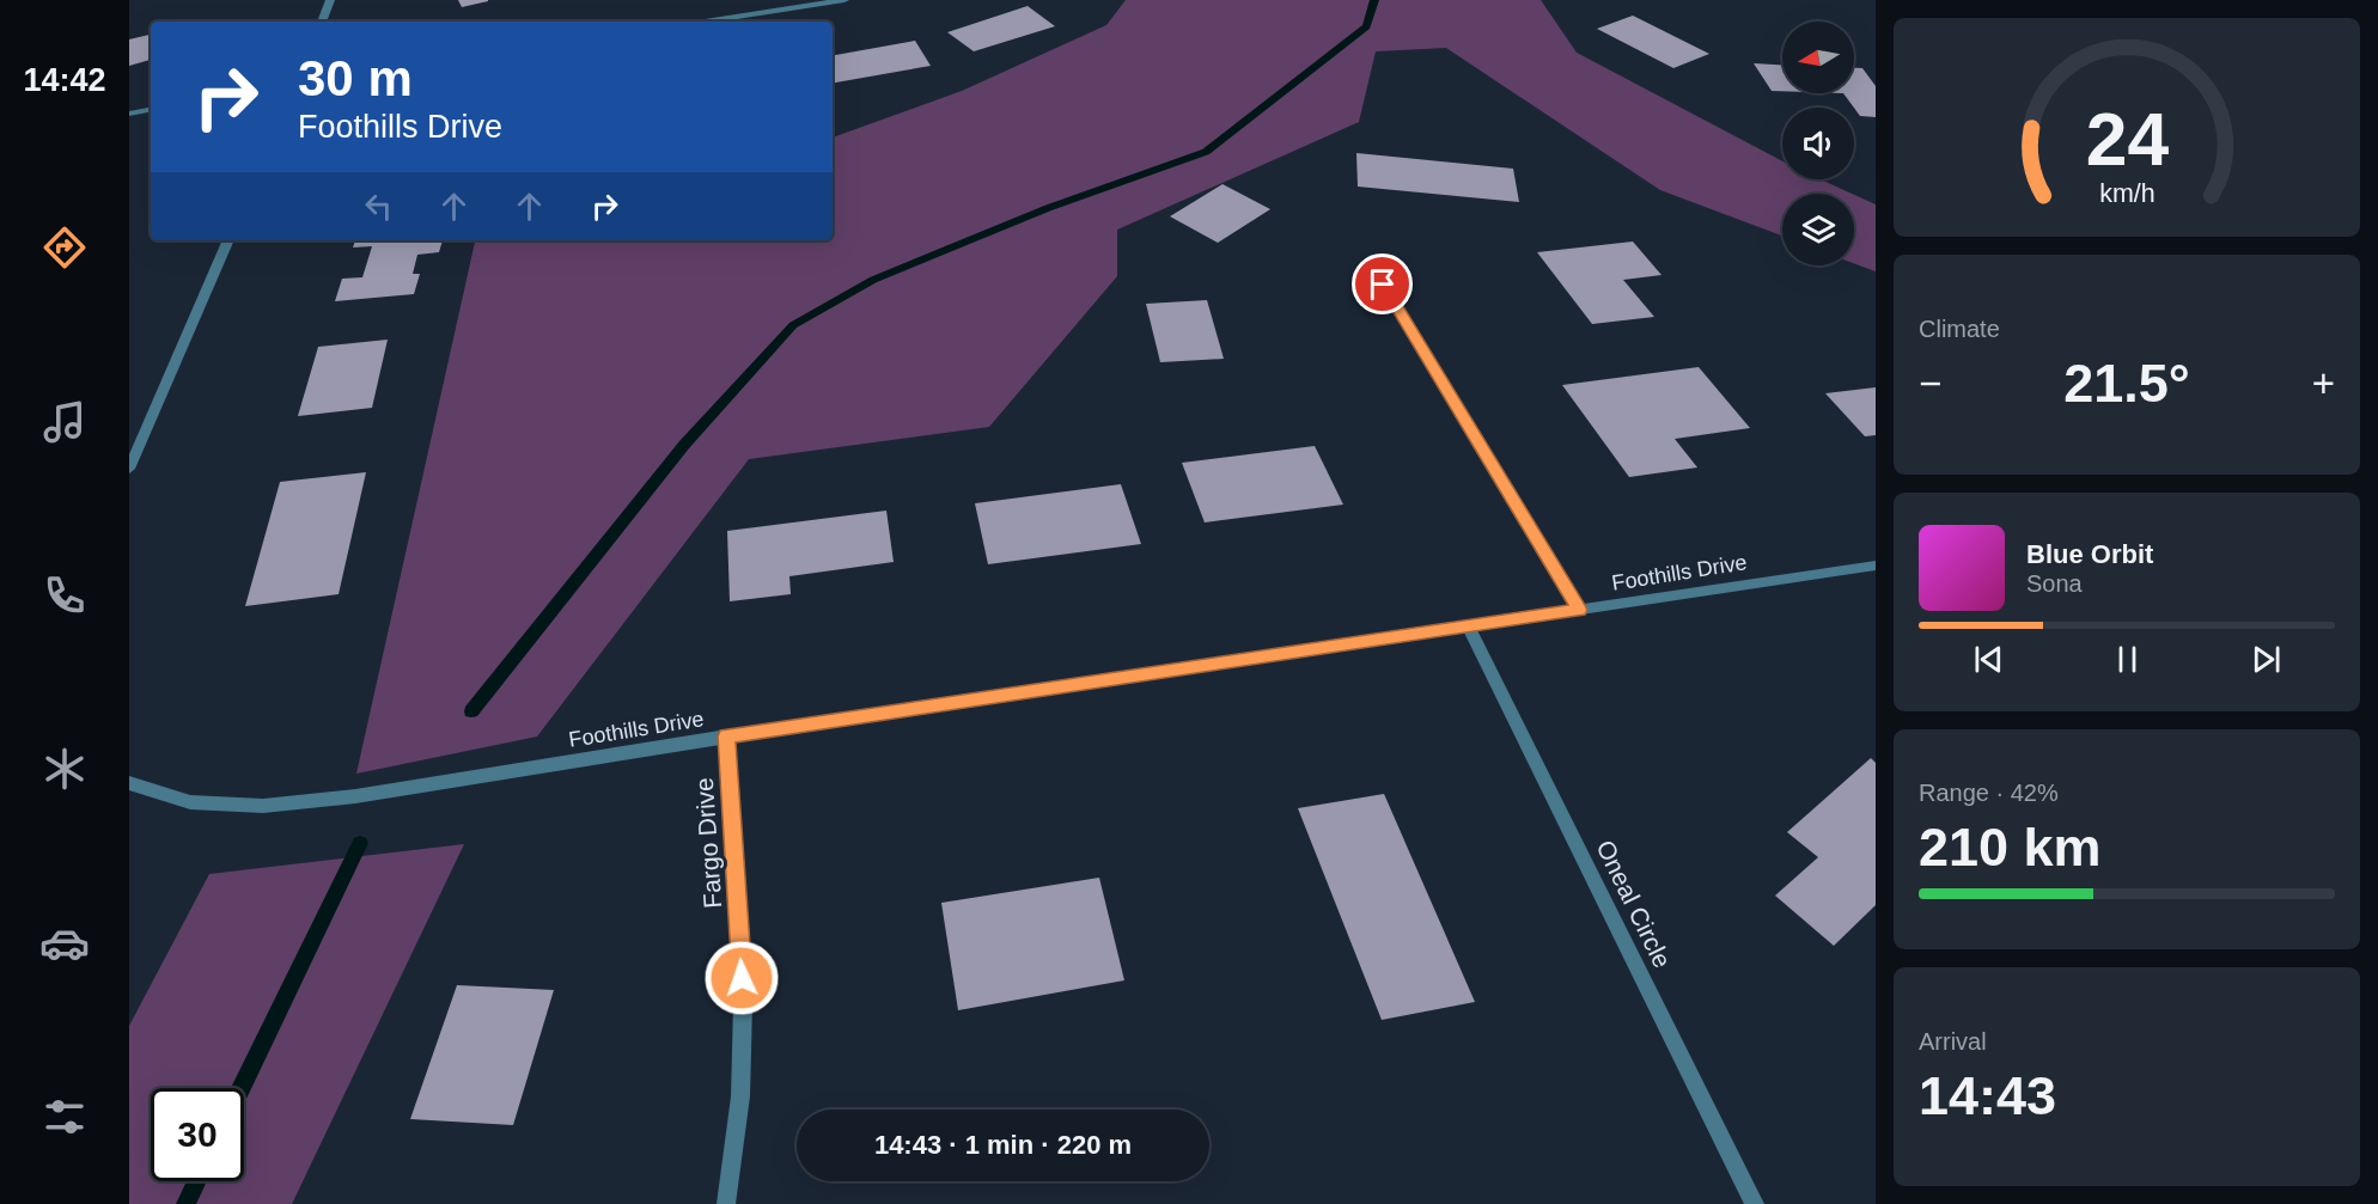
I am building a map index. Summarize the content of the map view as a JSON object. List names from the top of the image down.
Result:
{
  "streets": {
    "street": ["Foothills Drive", "Fargo Drive", "Oneal Circle"]
  },
  "crossings": [
    ["Foothills Drive", "Fargo Drive"],
    ["Foothills Drive", "Oneal Circle"]
  ],
  "north": "left",
  "page": {
    "tabs": "14:42",
    "turn": ["30 m", "Foothills Drive"],
    "tile": [
      "Climate",
      ["Range · 42%", "210 km"],
      ["Arrival", "14:43"]
    ],
    "heat": ["−", "21.5°", "+"],
    "song": ["Blue Orbit", "Sona"],
    "limit": "30",
    "trip": "14:43 · 1 min · 220 m",
    "gauge": ["24", "km/h"]
  }
}
